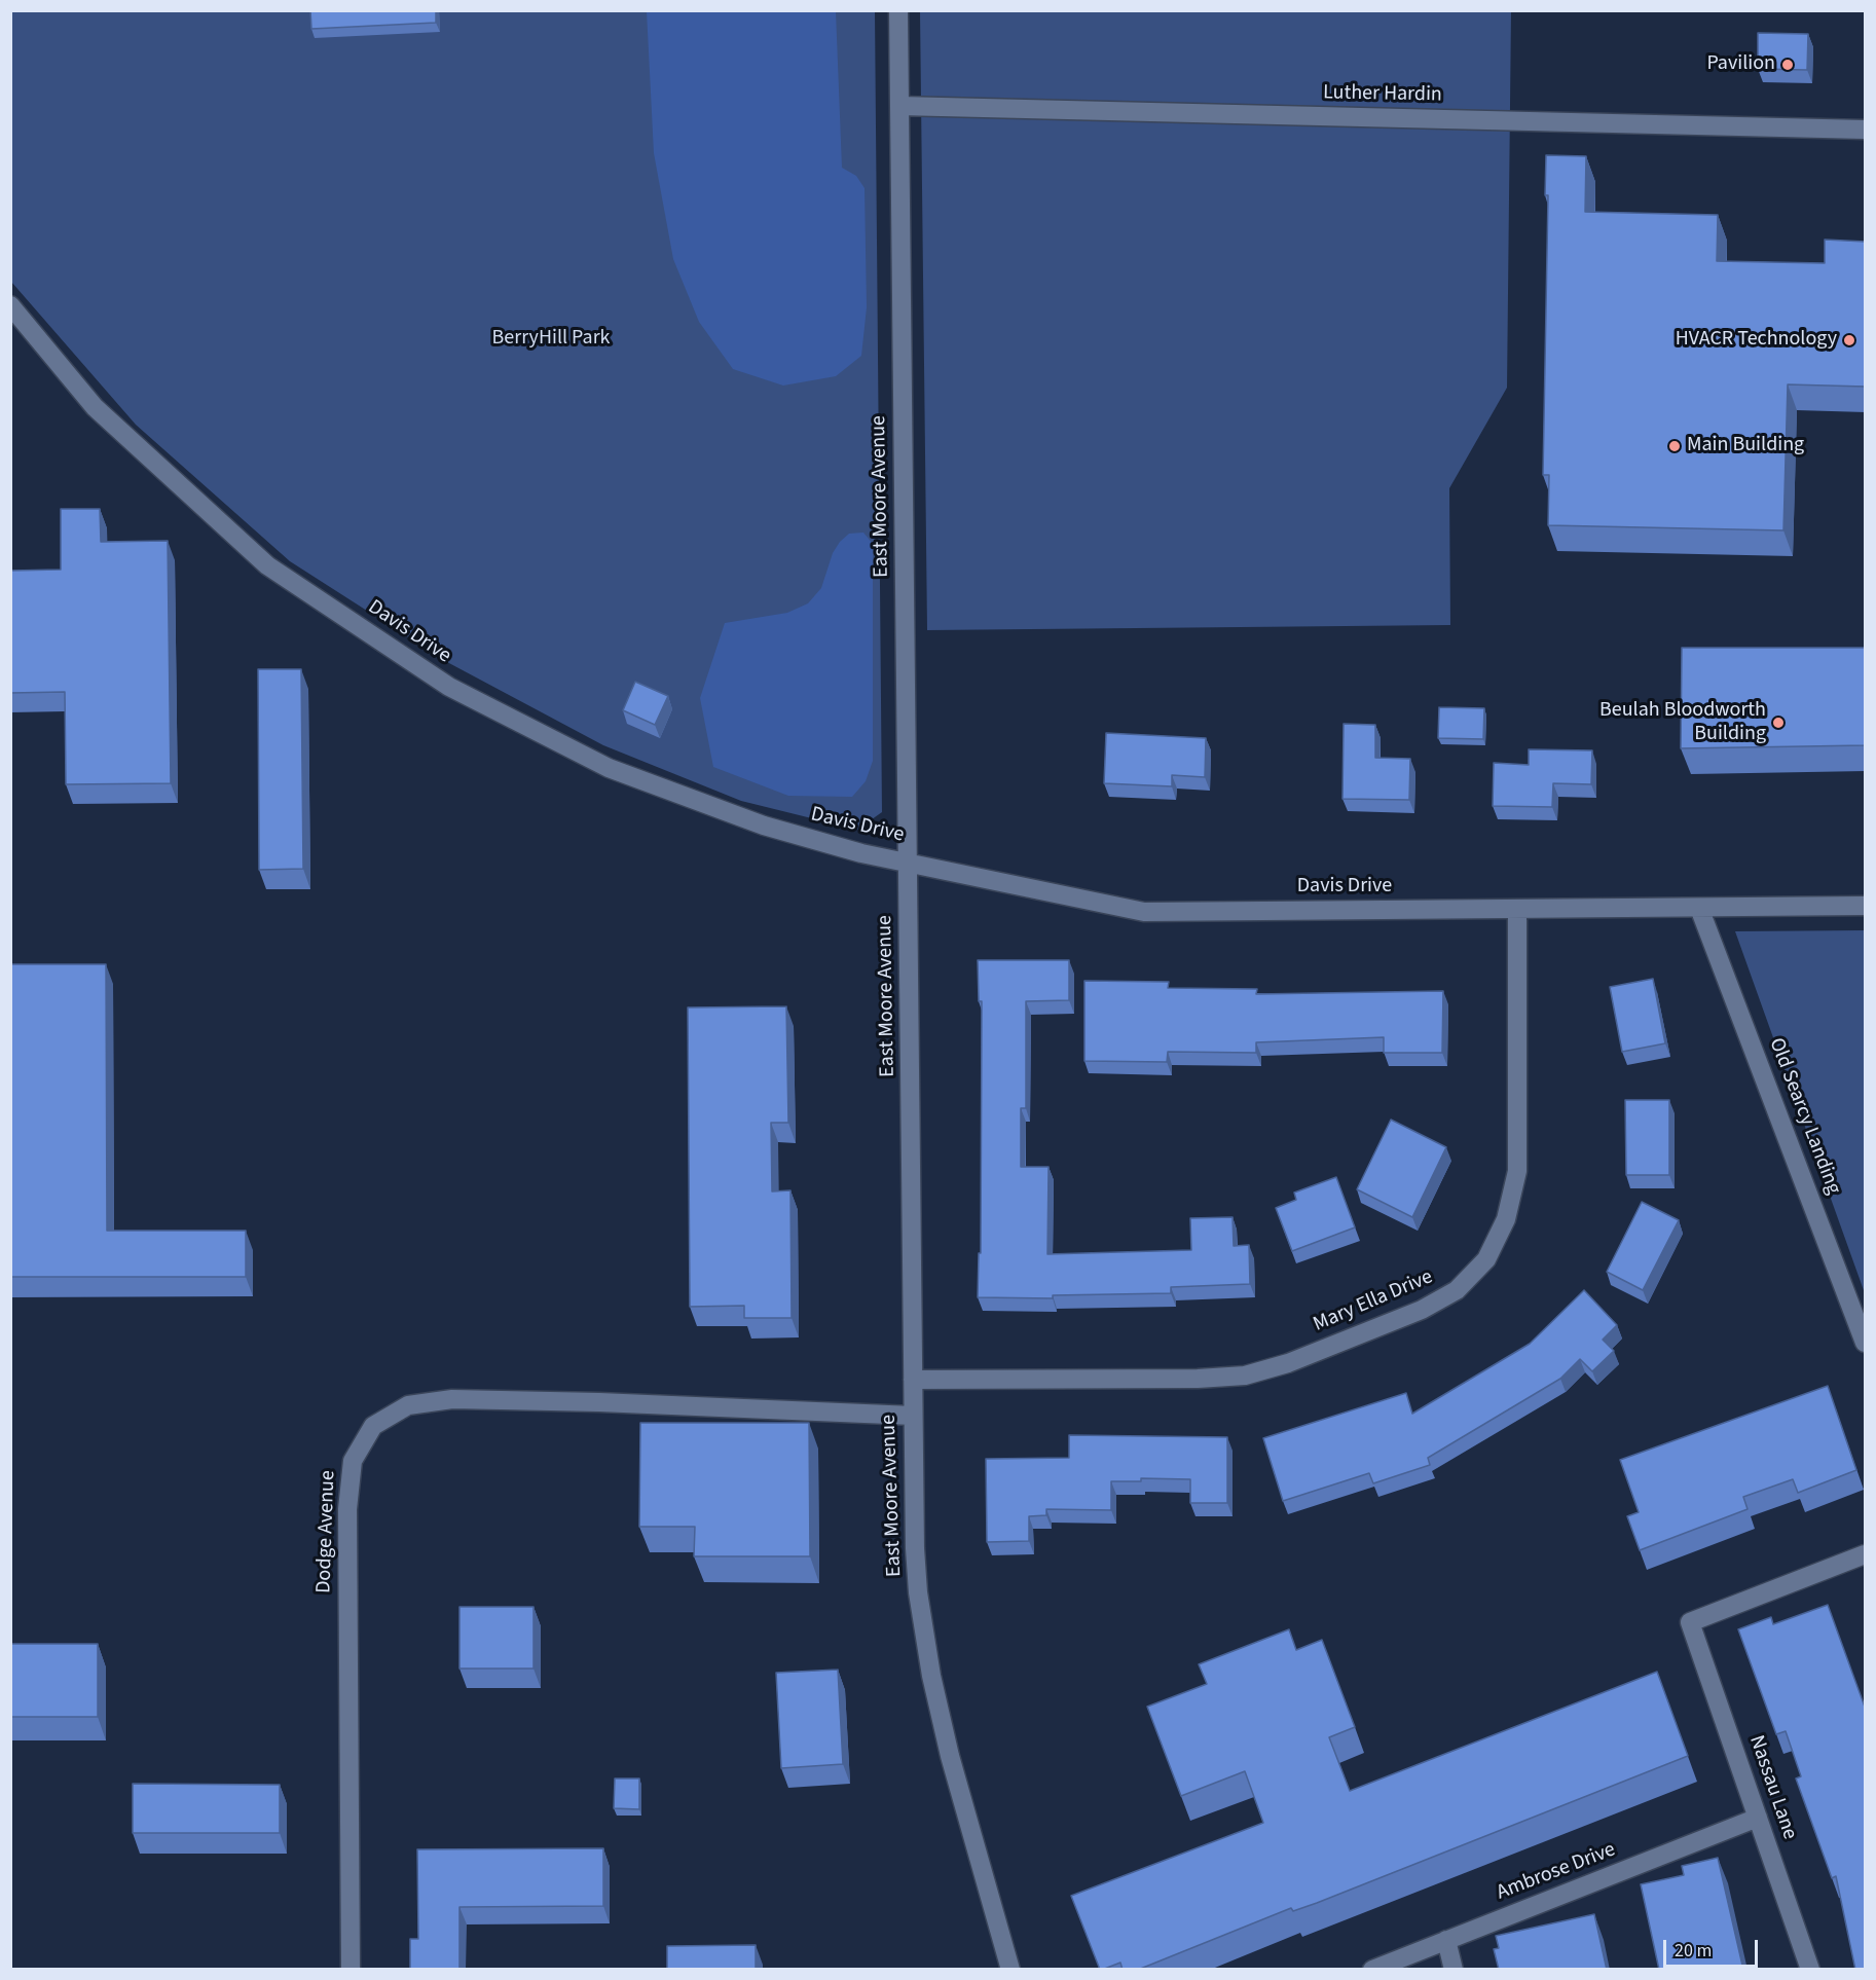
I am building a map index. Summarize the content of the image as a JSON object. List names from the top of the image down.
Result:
{
  "streets": {
    "street": [
      "Luther Hardin",
      "East Moore Avenue",
      "Davis Drive",
      "Old Searcy Landing",
      "Mary Ella Drive",
      "Dodge Avenue",
      "Nassau Lane",
      "Ambrose Drive"
    ]
  },
  "crossings": [
    ["Luther Hardin", "East Moore Avenue"],
    ["East Moore Avenue", "Davis Drive"],
    ["East Moore Avenue", "Mary Ella Drive"],
    ["East Moore Avenue", "Dodge Avenue"],
    ["Davis Drive", "Old Searcy Landing"],
    ["Davis Drive", "Mary Ella Drive"],
    ["Nassau Lane", "Ambrose Drive"]
  ],
  "parks": ["BerryHill Park"],
  "places": [
    "Pavilion",
    "HVACR Technology",
    "Main Building",
    "Beulah Bloodworth Building"
  ],
  "scale_bar": "20 m"
}
